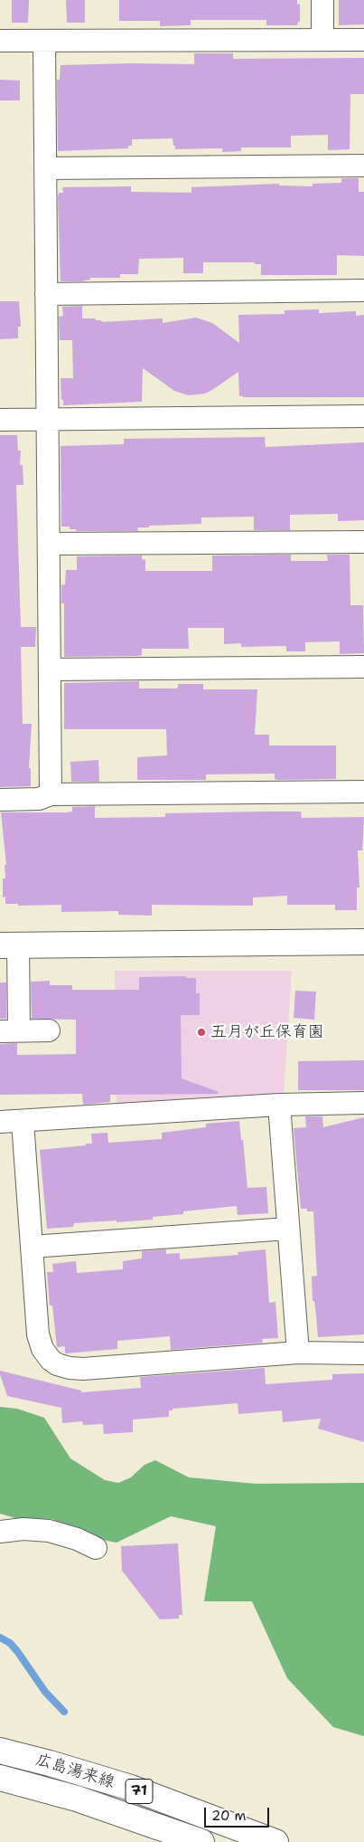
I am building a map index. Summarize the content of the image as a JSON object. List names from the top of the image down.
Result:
{
  "streets": {
    "main road": ["広島湯来線", "71"]
  },
  "places": ["五月が丘保育園"],
  "scale_bar": "20 m"
}
